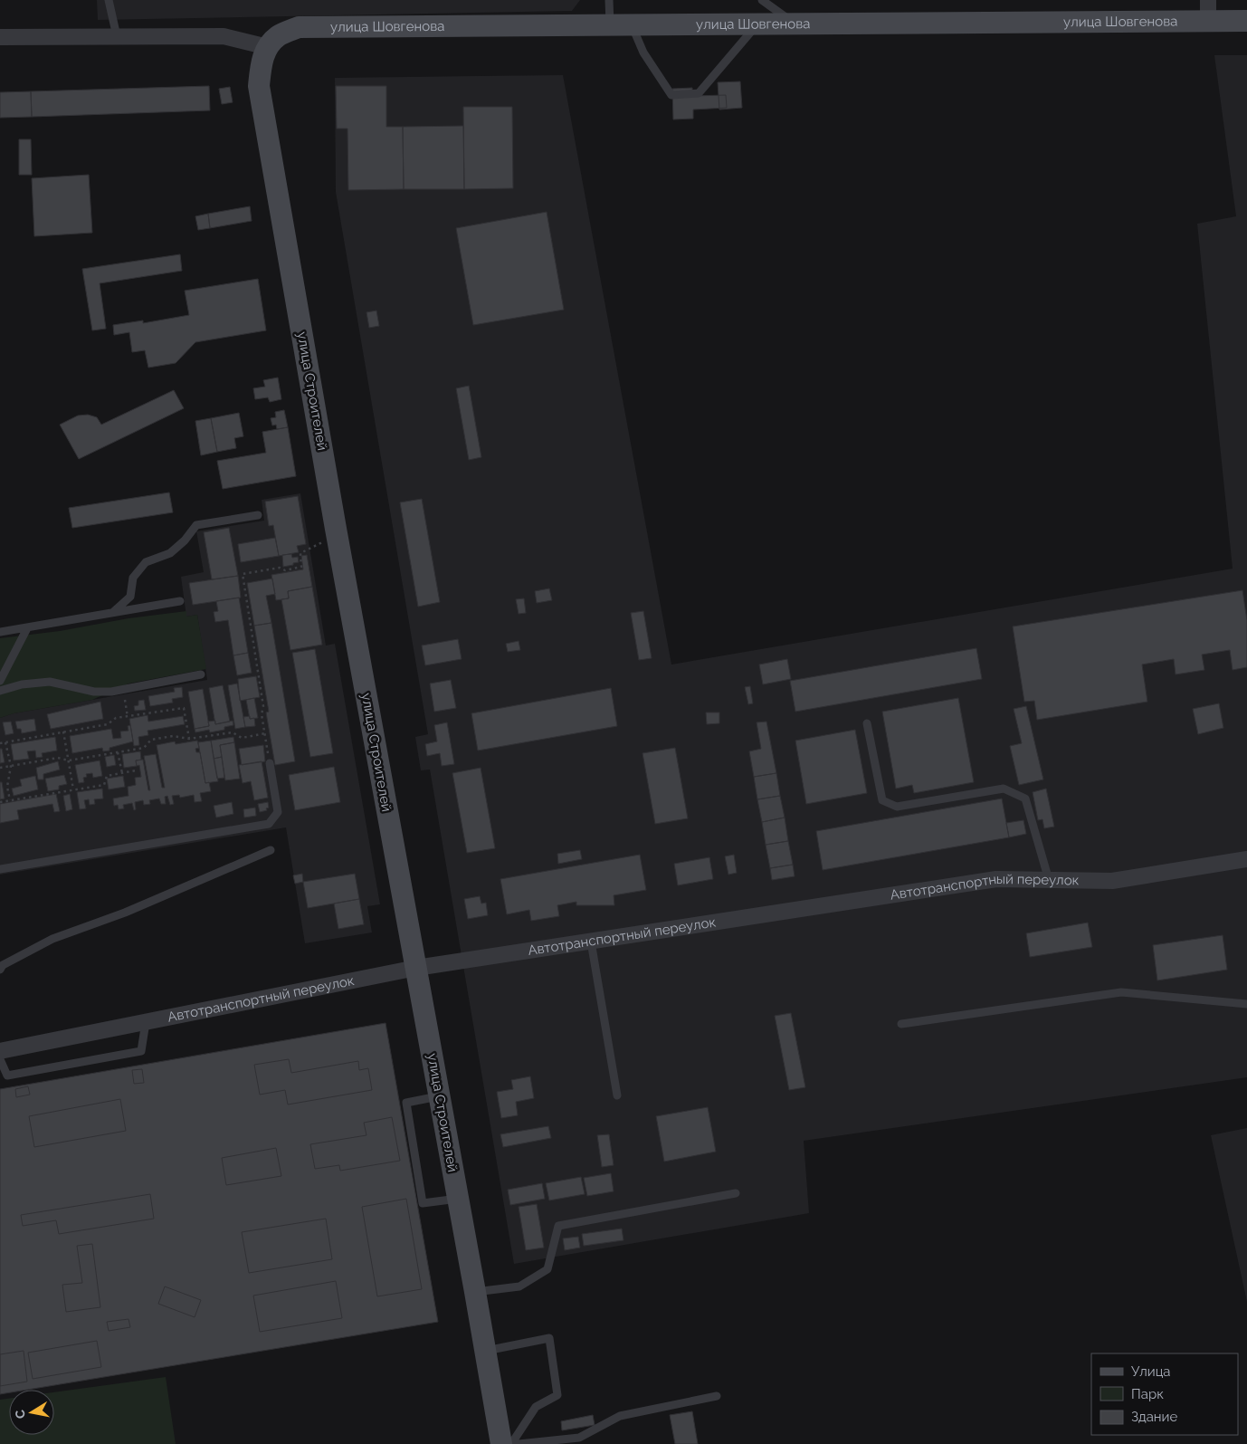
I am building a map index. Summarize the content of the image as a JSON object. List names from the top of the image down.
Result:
{
  "streets": {
    "street": ["улица Шовгенова", "улица Строителей", "Автотранспортный переулок"]
  },
  "crossings": [
    ["улица Шовгенова", "улица Строителей"],
    ["улица Строителей", "Автотранспортный переулок"]
  ],
  "legend": ["Улица", "Парк", "Здание"],
  "north": "left"
}
